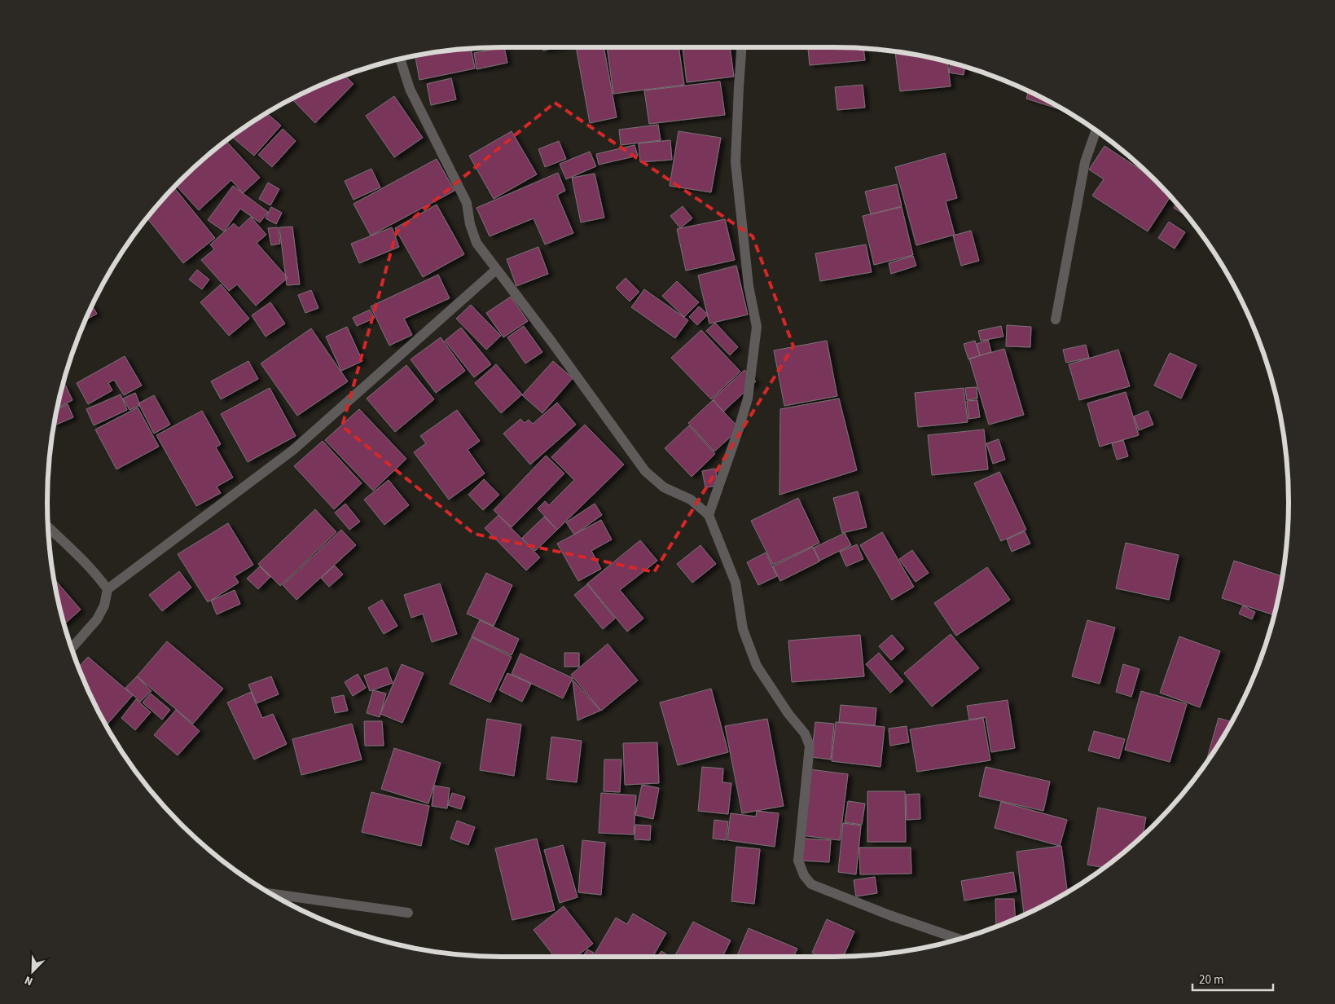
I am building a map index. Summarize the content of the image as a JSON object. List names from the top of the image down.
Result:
{
  "scale_bar": "20 m",
  "north": "bottom left"
}
